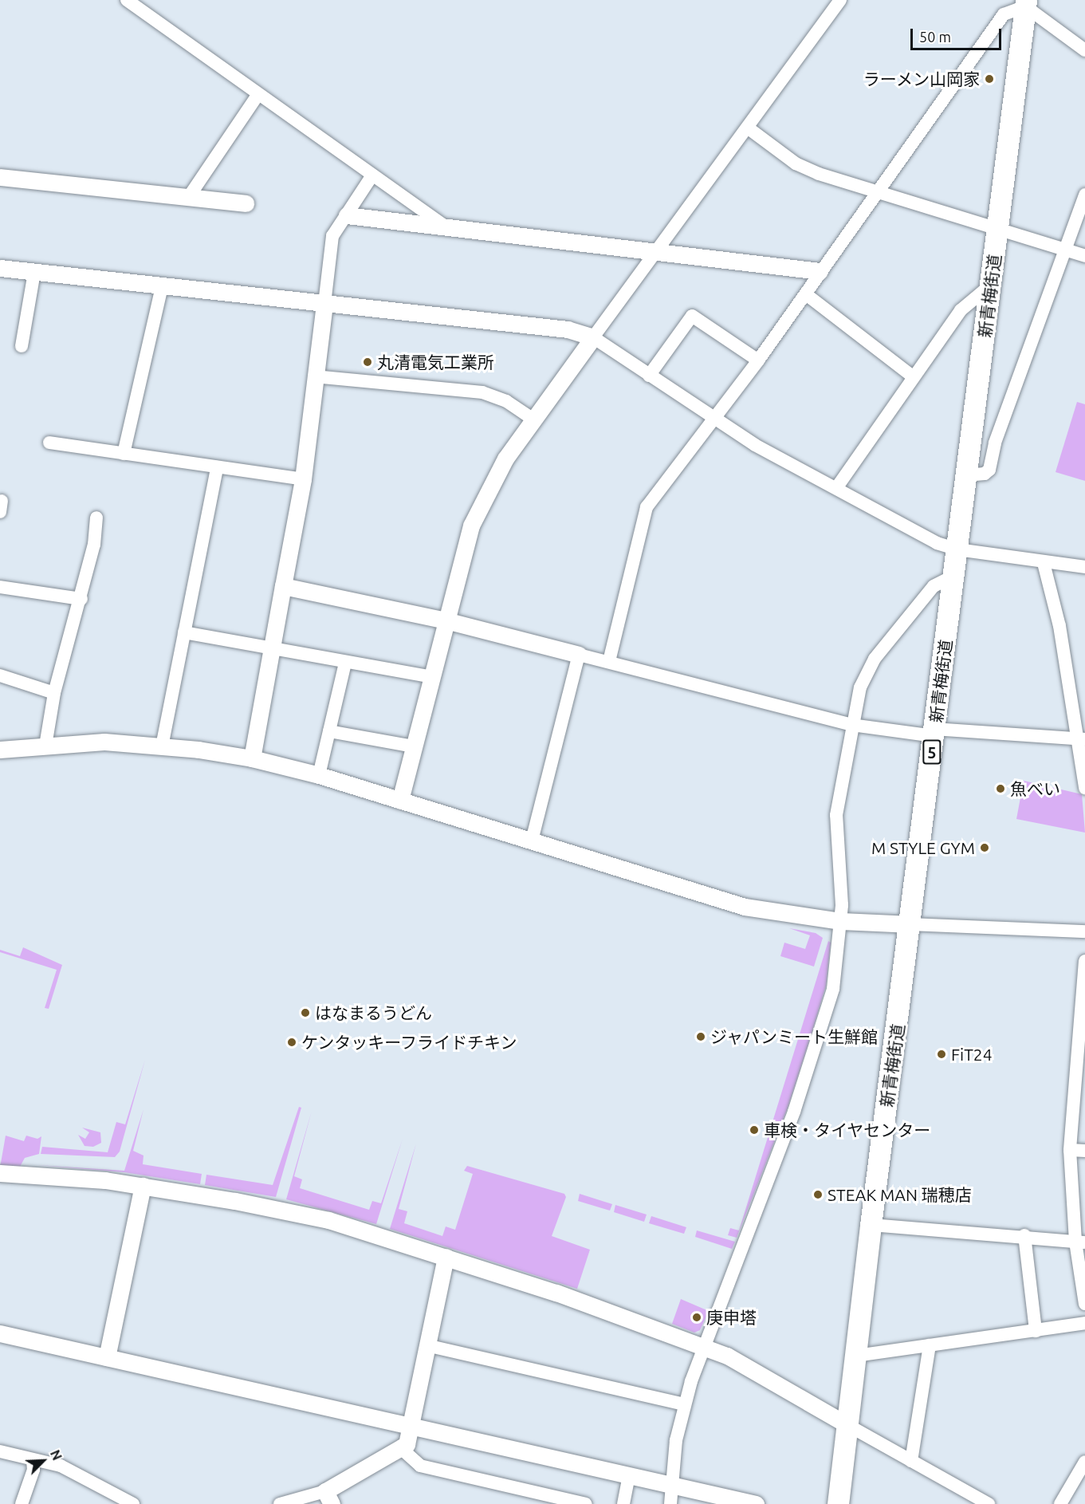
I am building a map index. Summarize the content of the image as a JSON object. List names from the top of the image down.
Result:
{
  "streets": {
    "main road": ["新青梅街道", "5"]
  },
  "places": [
    "ラーメン山岡家",
    "丸清電気工業所",
    "魚べい",
    "M STYLE GYM",
    "はなまるうどん",
    "ジャパンミート生鮮館",
    "ケンタッキーフライドチキン",
    "FiT24",
    "車検・タイヤセンター",
    "STEAK MAN 瑞穂店",
    "庚申塔"
  ],
  "scale_bar": "50 m",
  "north": "top right"
}
